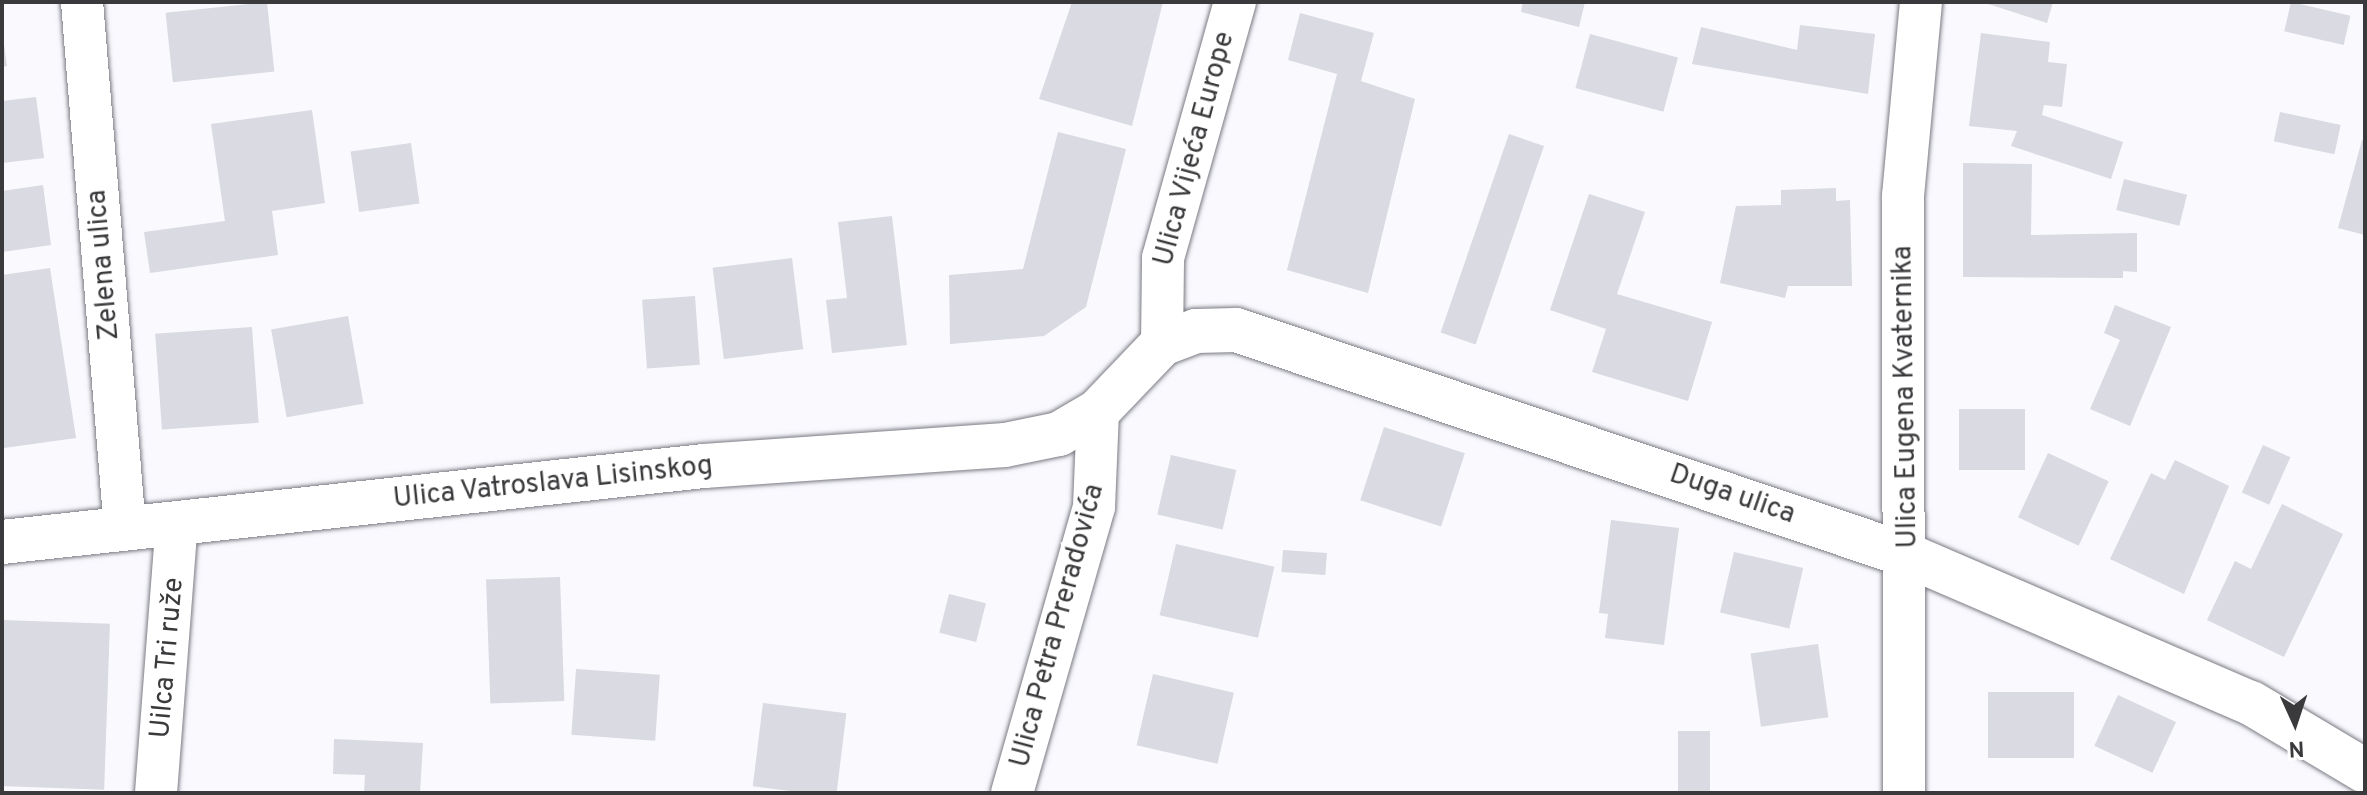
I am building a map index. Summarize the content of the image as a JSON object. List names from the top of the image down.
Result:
{
  "streets": {
    "main road": ["Ulica Vatroslava Lisinskog", "Duga ulica"],
    "street": [
      "Ulica Vijeća Europe",
      "Zelena ulica",
      "Ulica Eugena Kvaternika",
      "Ulica Petra Preradovića",
      "Uilca Tri ruže"
    ]
  },
  "crossings": [
    ["Ulica Vijeća Europe", "Duga ulica"],
    ["Zelena ulica", "Ulica Vatroslava Lisinskog"],
    ["Ulica Eugena Kvaternika", "Duga ulica"],
    ["Ulica Vatroslava Lisinskog", "Duga ulica"],
    ["Ulica Vatroslava Lisinskog", "Ulica Petra Preradovića"],
    ["Ulica Vatroslava Lisinskog", "Uilca Tri ruže"],
    ["Duga ulica", "Ulica Petra Preradovića"]
  ],
  "north": "bottom"
}
